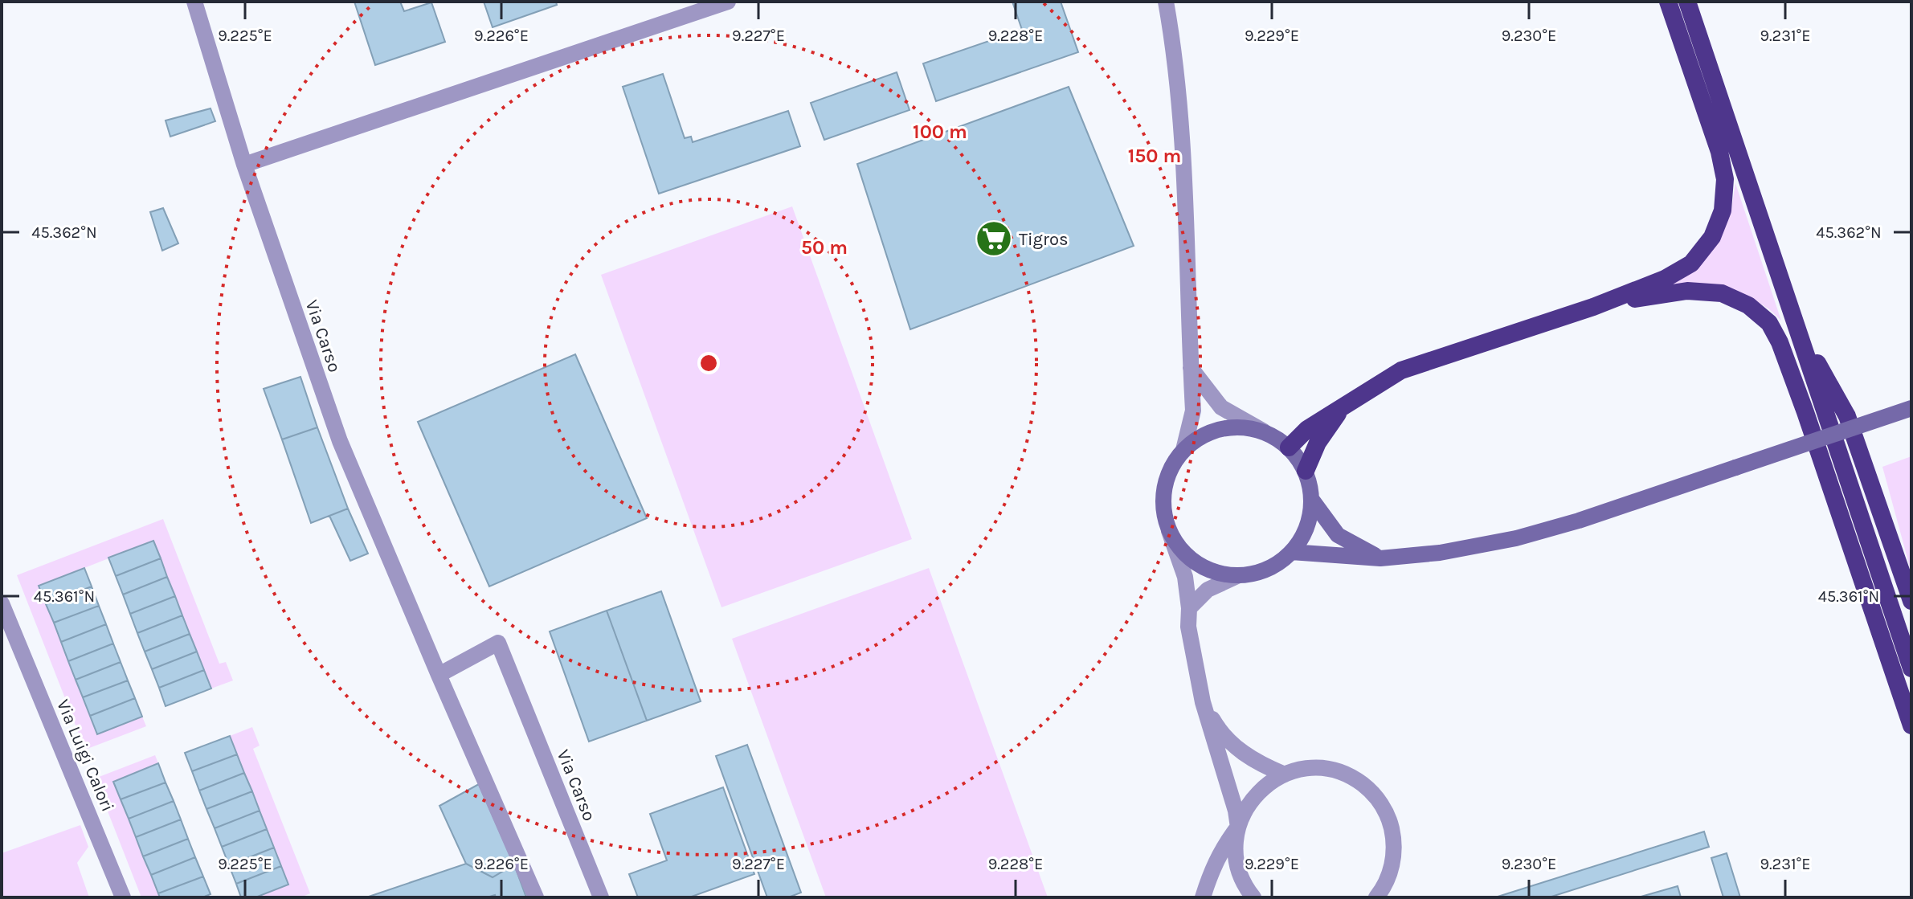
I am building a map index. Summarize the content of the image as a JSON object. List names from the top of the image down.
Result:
{
  "streets": {
    "street": ["Via Carso", "Via Luigi Calori"]
  },
  "places": {
    "supermarket": ["Tigros"]
  },
  "coordinates": [
    "9.225°E",
    "9.226°E",
    "9.227°E",
    "9.228°E",
    "9.229°E",
    "9.230°E",
    "9.231°E",
    "45.362°N",
    "45.361°N"
  ],
  "rings": ["100 m", "150 m", "50 m"]
}
